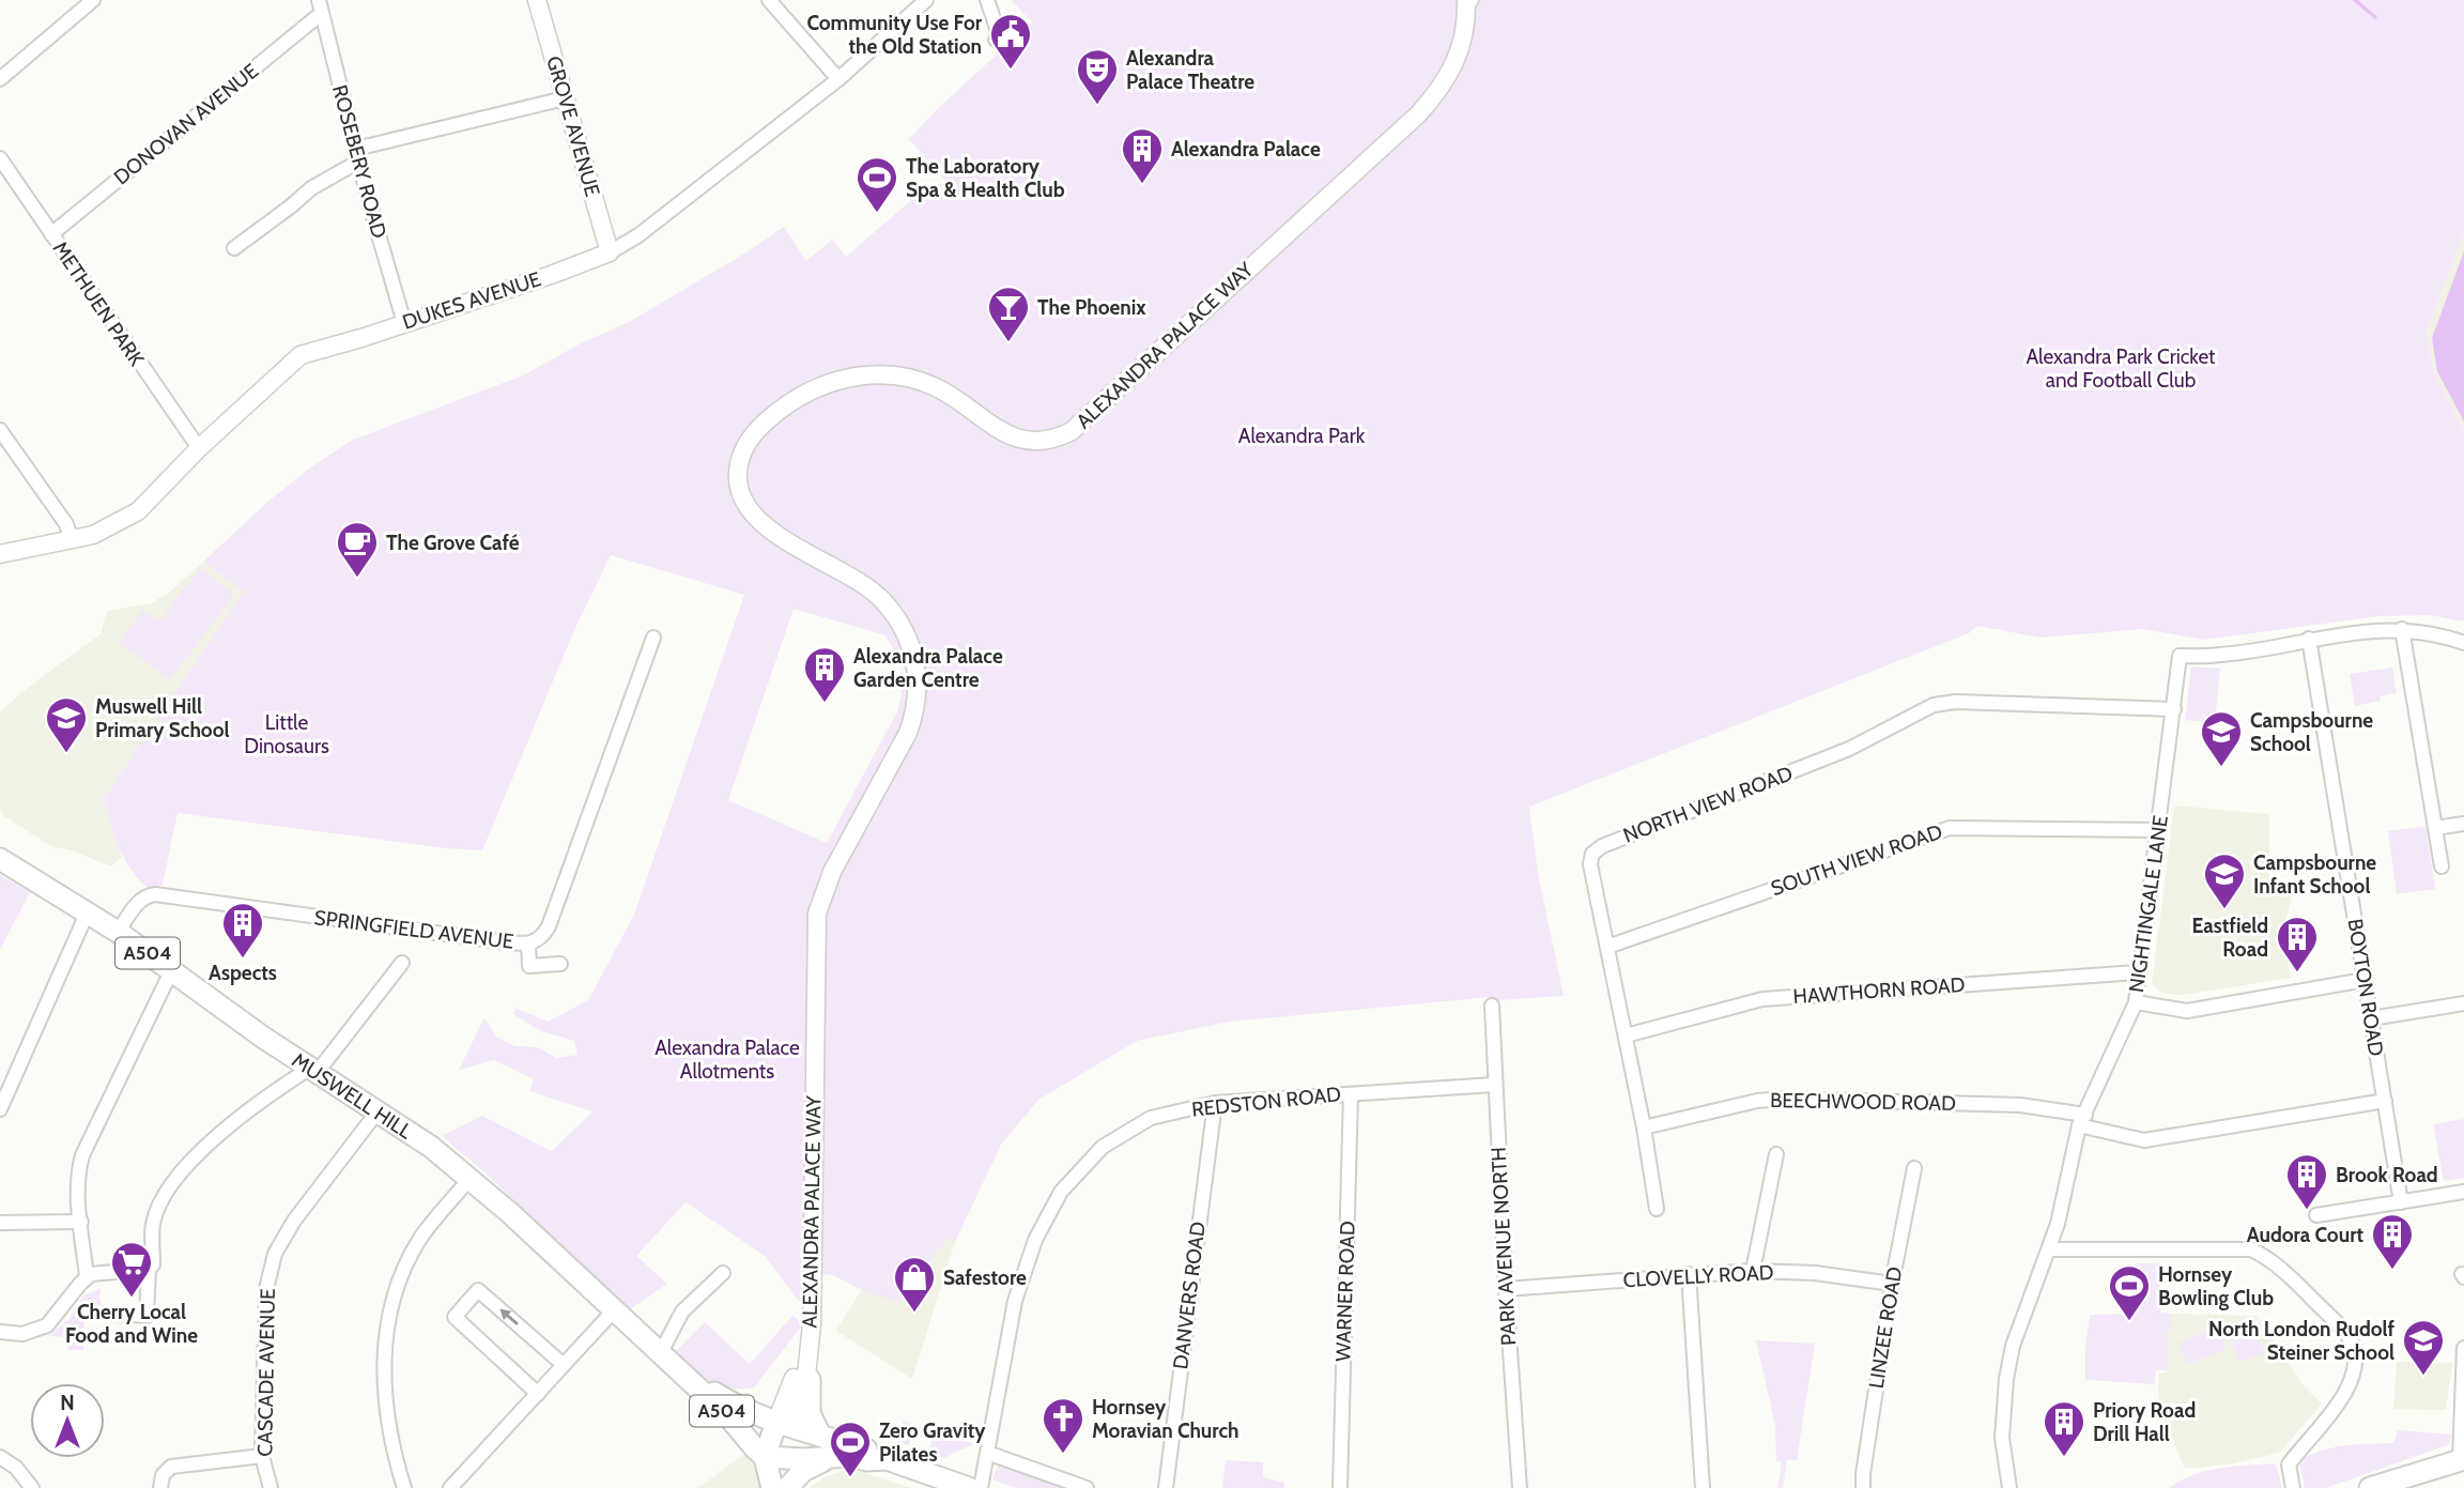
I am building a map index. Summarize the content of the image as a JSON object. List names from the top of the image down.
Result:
{
  "streets": {
    "main road": ["A504", "MUSWELL HILL"],
    "street": [
      "DONOVAN AVENUE",
      "GROVE AVENUE",
      "ROSEBERY ROAD",
      "DUKES AVENUE",
      "METHUEN PARK",
      "ALEXANDRA PALACE WAY",
      "NORTH VIEW ROAD",
      "SOUTH VIEW ROAD",
      "NIGHTINGALE LANE",
      "SPRINGFIELD AVENUE",
      "BOYTON ROAD",
      "HAWTHORN ROAD",
      "REDSTON ROAD",
      "BEECHWOOD ROAD",
      "PARK AVENUE NORTH",
      "CLOVELLY ROAD",
      "WARNER ROAD",
      "DANVERS ROAD",
      "LINZEE ROAD",
      "CASCADE AVENUE"
    ]
  },
  "crossings": [
    ["DONOVAN AVENUE", "ROSEBERY ROAD"],
    ["DONOVAN AVENUE", "METHUEN PARK"],
    ["GROVE AVENUE", "DUKES AVENUE"],
    ["ROSEBERY ROAD", "DUKES AVENUE"],
    ["DUKES AVENUE", "METHUEN PARK"],
    ["ALEXANDRA PALACE WAY", "A504"],
    ["ALEXANDRA PALACE WAY", "MUSWELL HILL"],
    ["NORTH VIEW ROAD", "SOUTH VIEW ROAD"],
    ["NORTH VIEW ROAD", "NIGHTINGALE LANE"],
    ["NORTH VIEW ROAD", "HAWTHORN ROAD"],
    ["NORTH VIEW ROAD", "BEECHWOOD ROAD"],
    ["SOUTH VIEW ROAD", "NIGHTINGALE LANE"],
    ["NIGHTINGALE LANE", "BOYTON ROAD"],
    ["NIGHTINGALE LANE", "HAWTHORN ROAD"],
    ["NIGHTINGALE LANE", "BEECHWOOD ROAD"],
    ["SPRINGFIELD AVENUE", "MUSWELL HILL"],
    ["A504", "MUSWELL HILL"],
    ["MUSWELL HILL", "CASCADE AVENUE"],
    ["REDSTON ROAD", "PARK AVENUE NORTH"],
    ["REDSTON ROAD", "WARNER ROAD"],
    ["REDSTON ROAD", "DANVERS ROAD"],
    ["PARK AVENUE NORTH", "CLOVELLY ROAD"],
    ["CLOVELLY ROAD", "LINZEE ROAD"]
  ],
  "parks": [
    "Alexandra Park Cricket and Football Club",
    "Alexandra Park",
    "Little Dinosaurs",
    "Alexandra Palace Allotments"
  ],
  "places": {
    "public building": ["Community Use For the Old Station"],
    "theatre": ["Alexandra Palace Theatre"],
    "building": [
      "Alexandra Palace",
      "Alexandra Palace Garden Centre",
      "Aspects",
      "Eastfield Road",
      "Brook Road",
      "Audora Court",
      "Priory Road Drill Hall"
    ],
    "sports": ["The Laboratory Spa & Health Club", "Hornsey Bowling Club", "Zero Gravity Pilates"],
    "bar": ["The Phoenix"],
    "cafe": ["The Grove Café"],
    "school or university": [
      "Muswell Hill Primary School",
      "Campsbourne School",
      "Campsbourne Infant School",
      "North London Rudolf Steiner School"
    ],
    "supermarket": ["Cherry Local Food and Wine"],
    "shop": ["Safestore"],
    "church": ["Hornsey Moravian Church"]
  },
  "north": "top"
}
